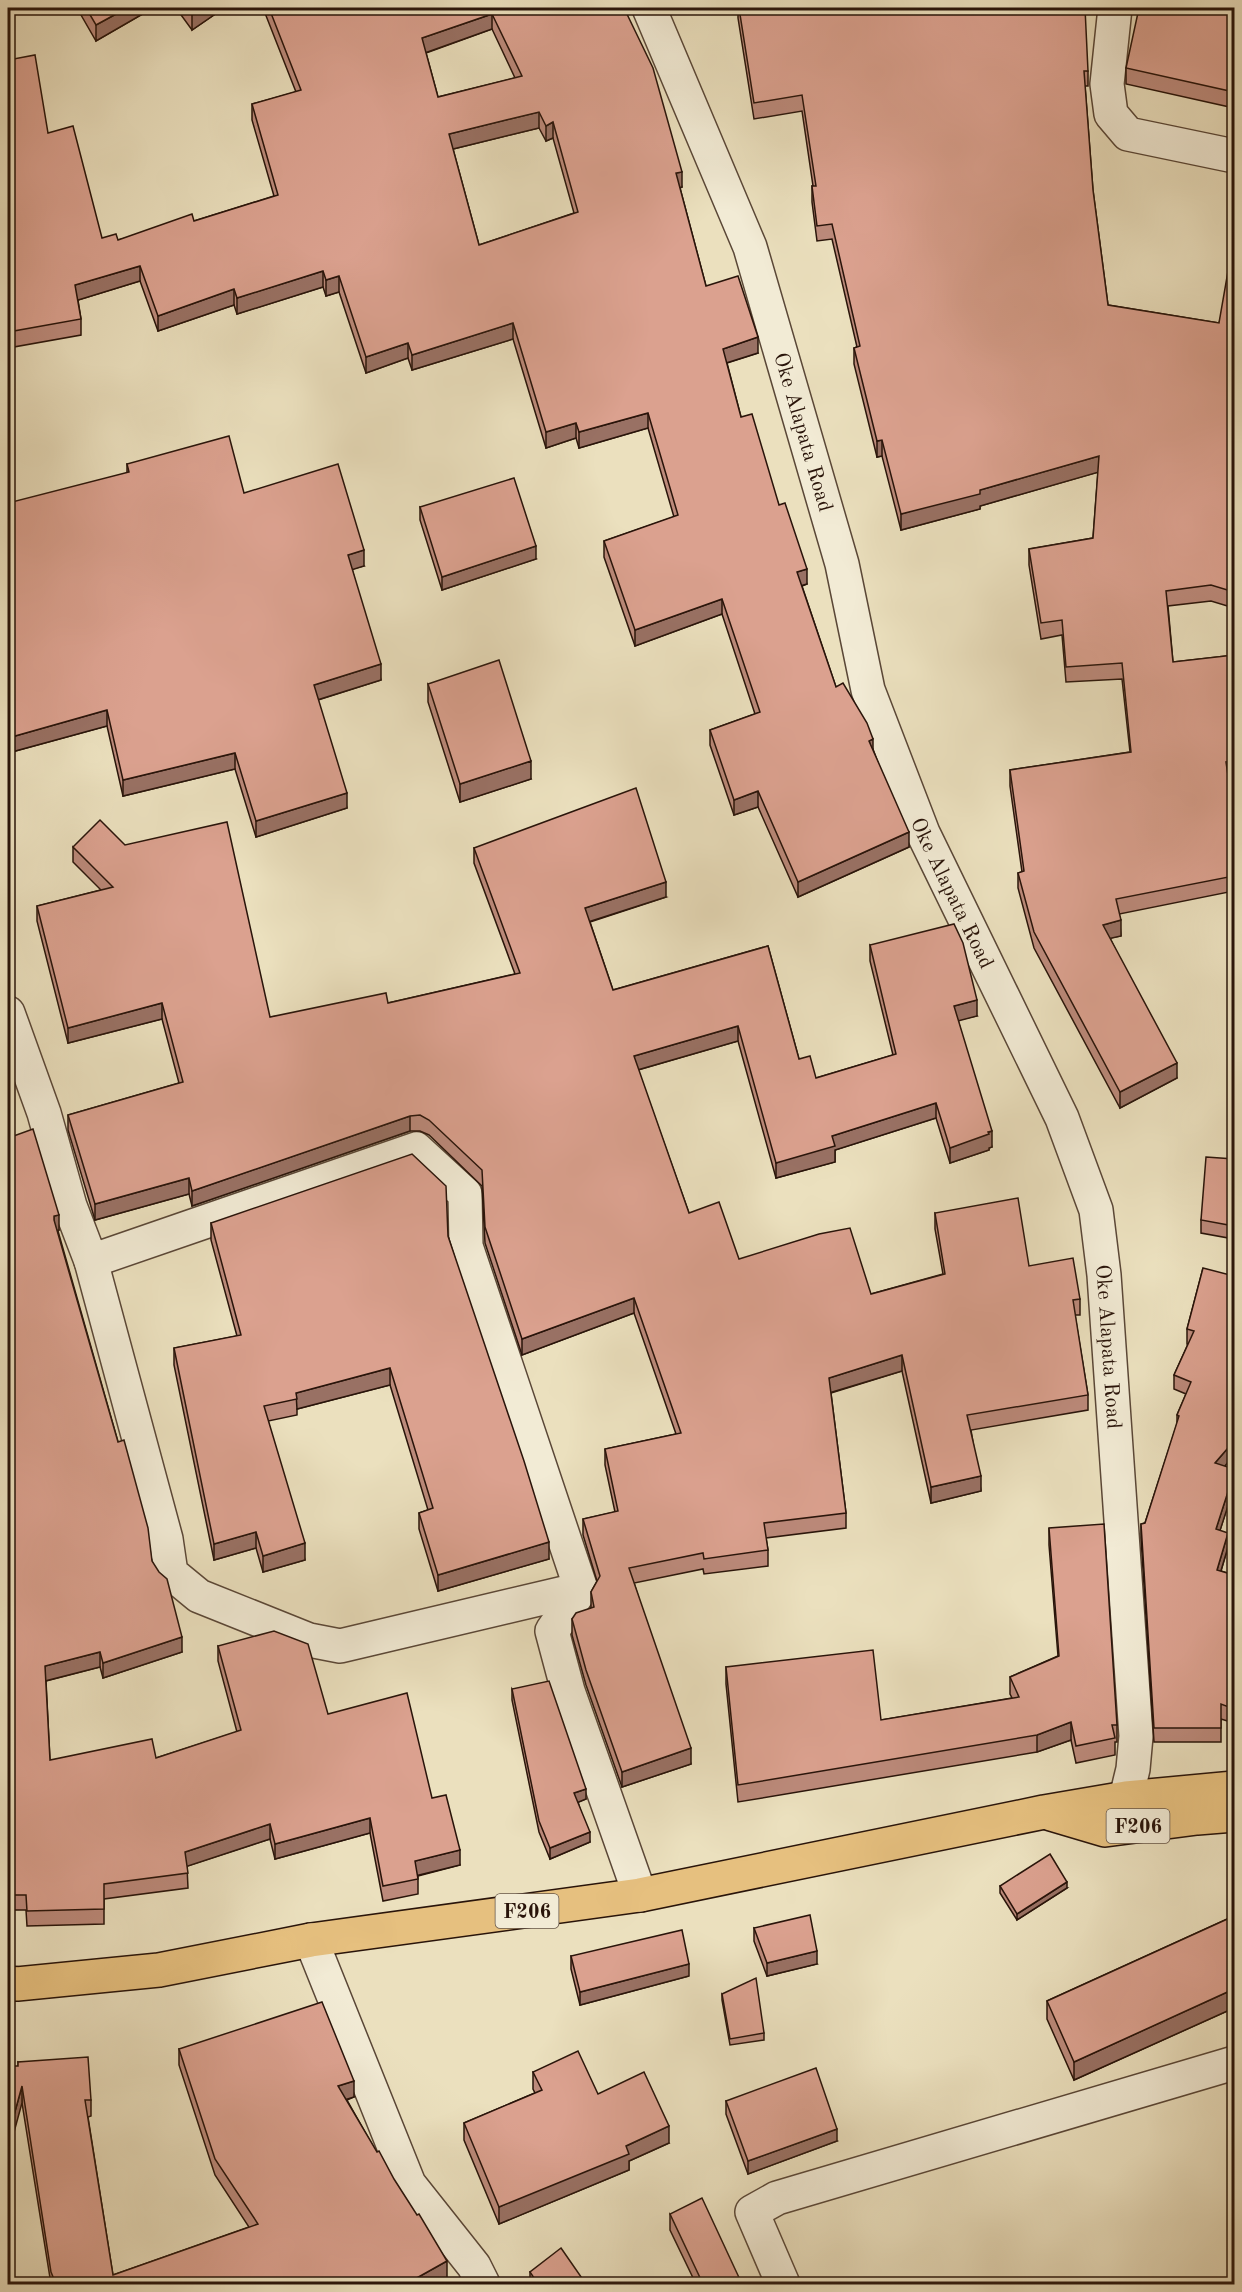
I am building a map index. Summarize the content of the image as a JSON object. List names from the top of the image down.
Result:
{
  "streets": {
    "main road": ["F206"],
    "street": ["Oke Alapata Road"]
  },
  "crossings": [
    ["Oke Alapata Road", "F206"]
  ]
}
